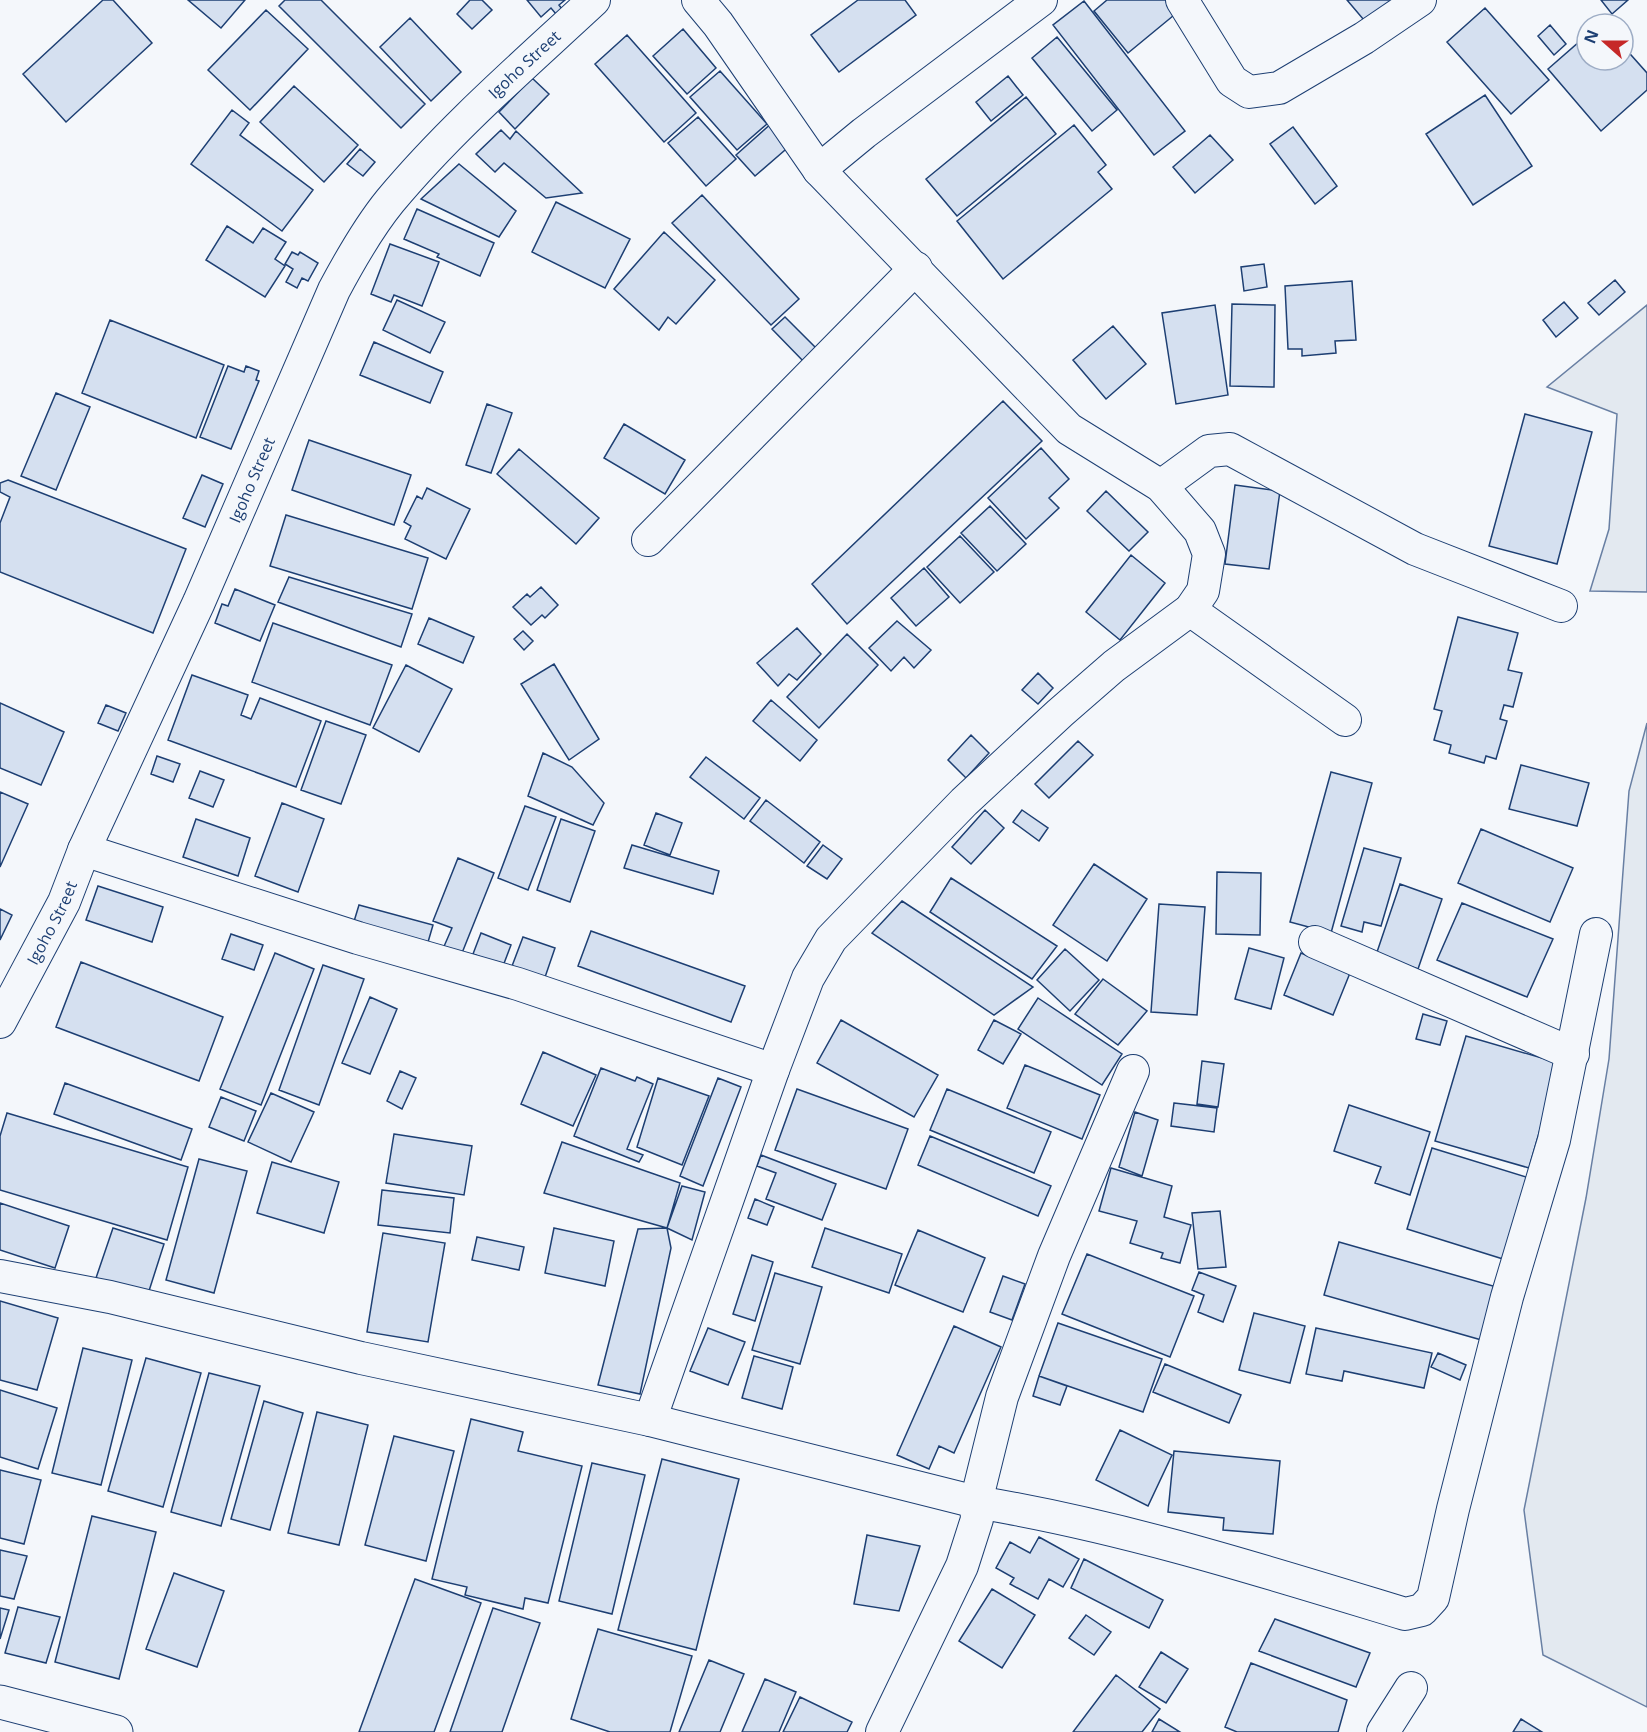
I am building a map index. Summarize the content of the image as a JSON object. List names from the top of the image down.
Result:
{
  "streets": {
    "street": ["Igoho Street"]
  },
  "north": "left"
}
